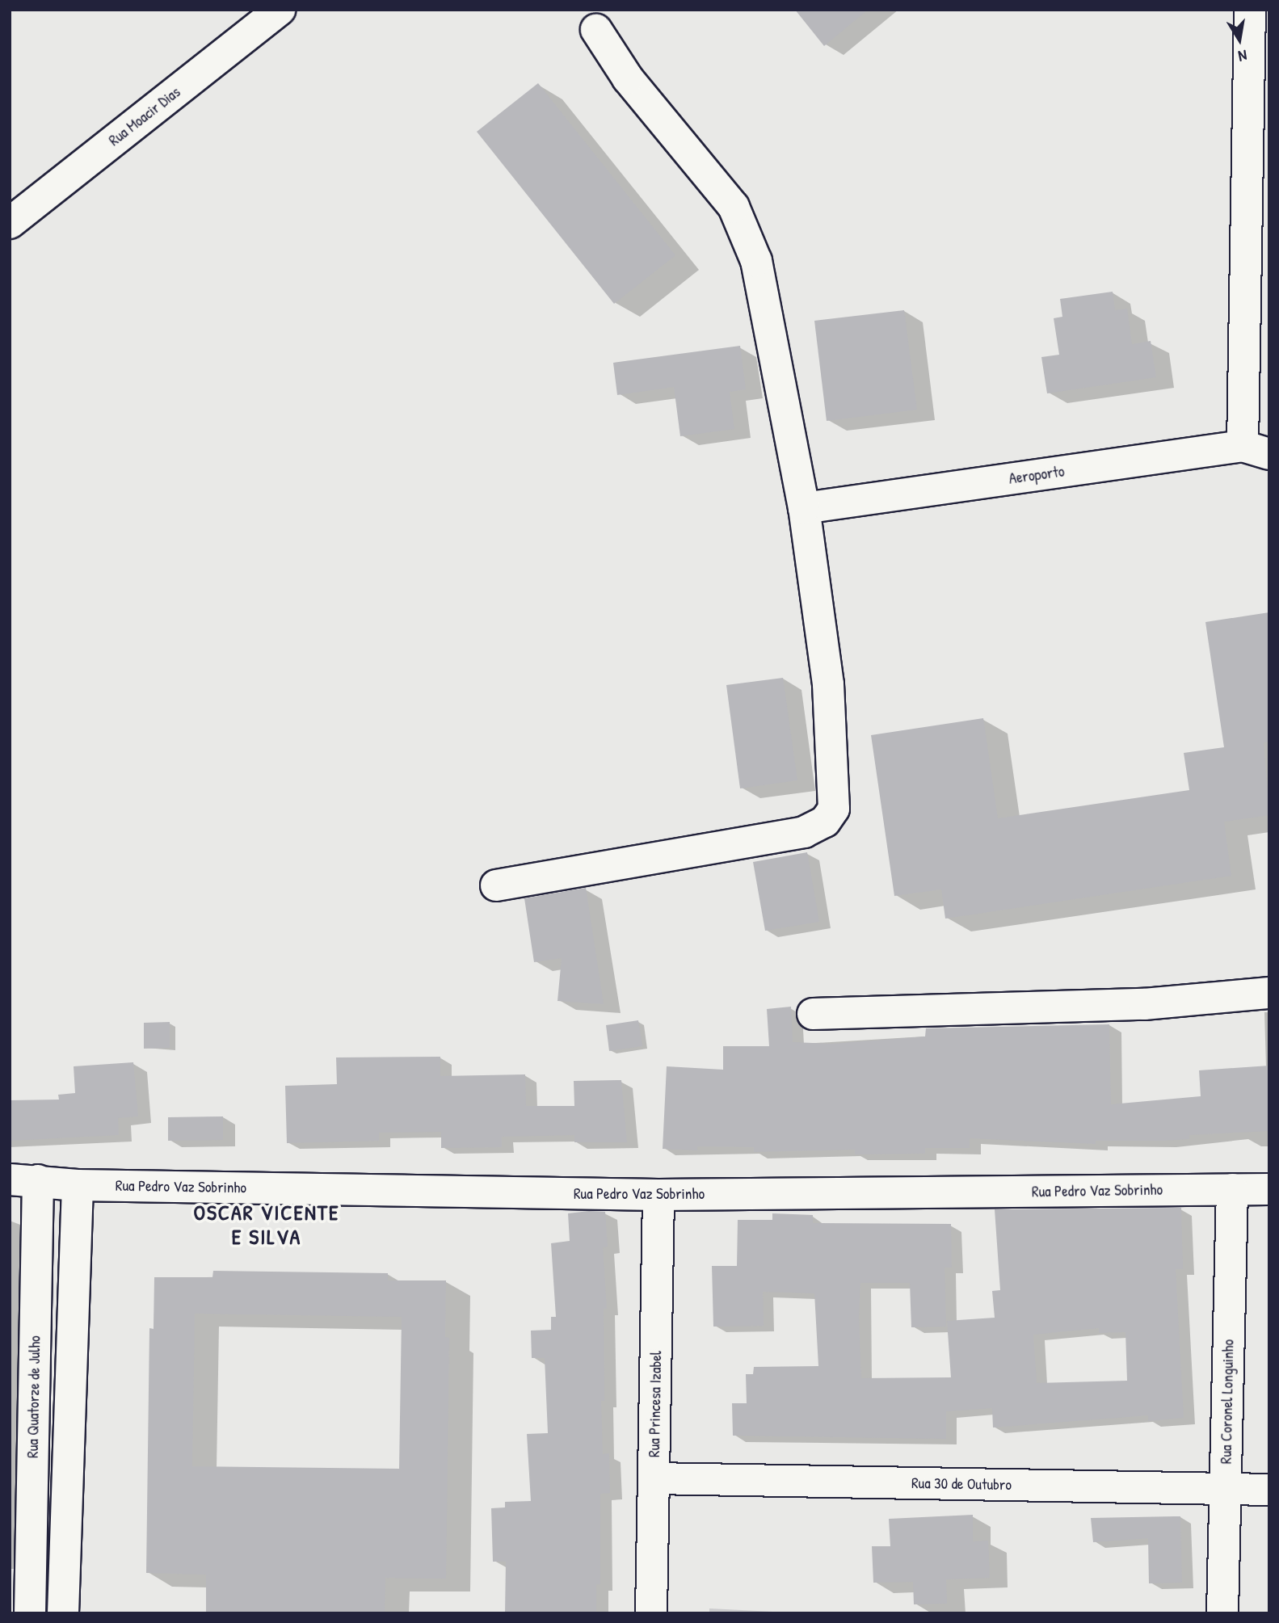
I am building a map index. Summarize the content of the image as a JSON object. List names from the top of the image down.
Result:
{
  "streets": {
    "street": [
      "Rua Moacir Dias",
      "Aeroporto",
      "Rua Pedro Vaz Sobrinho",
      "Rua Quatorze de Julho",
      "Rua Coronel Longuinho",
      "Rua Princesa Izabel",
      "Rua 30 de Outubro"
    ]
  },
  "crossings": [
    ["Rua Pedro Vaz Sobrinho", "Rua Quatorze de Julho"],
    ["Rua Pedro Vaz Sobrinho", "Rua Coronel Longuinho"],
    ["Rua Pedro Vaz Sobrinho", "Rua Princesa Izabel"],
    ["Rua Coronel Longuinho", "Rua 30 de Outubro"],
    ["Rua Princesa Izabel", "Rua 30 de Outubro"]
  ],
  "districts": ["OSCAR VICENTE E SILVA"],
  "north": "bottom"
}
